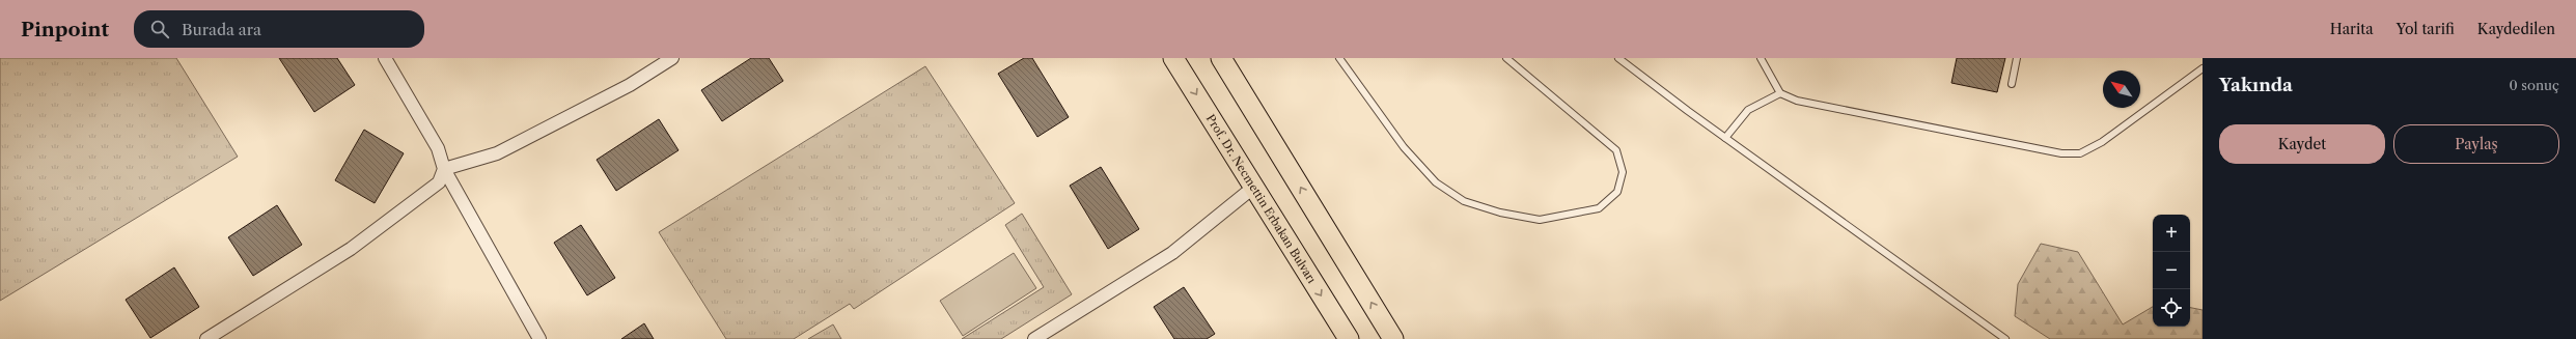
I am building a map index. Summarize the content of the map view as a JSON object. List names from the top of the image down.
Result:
{
  "streets": {
    "main road": ["Prof. Dr. Necmettin Erbakan Bulvarı"]
  },
  "north": "top left",
  "page": {
    "header": "Pinpoint",
    "search": "Burada ara",
    "nav": ["Harita", "Yol tarifi", "Kaydedilen"],
    "heading": ["Yakında", "0 sonuç"],
    "buttons": ["Kaydet", "Paylaş"],
    "map_buttons": ["+", "−"]
  }
}
